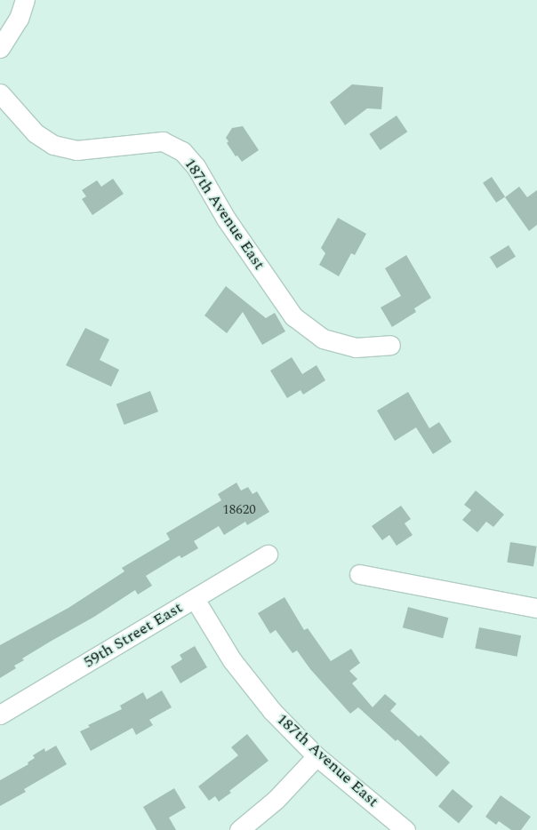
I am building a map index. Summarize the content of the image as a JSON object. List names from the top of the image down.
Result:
{
  "streets": {
    "street": ["187th Avenue East", "59th Street East"]
  },
  "crossings": [
    ["187th Avenue East", "59th Street East"]
  ],
  "house_numbers": ["18620"]
}
